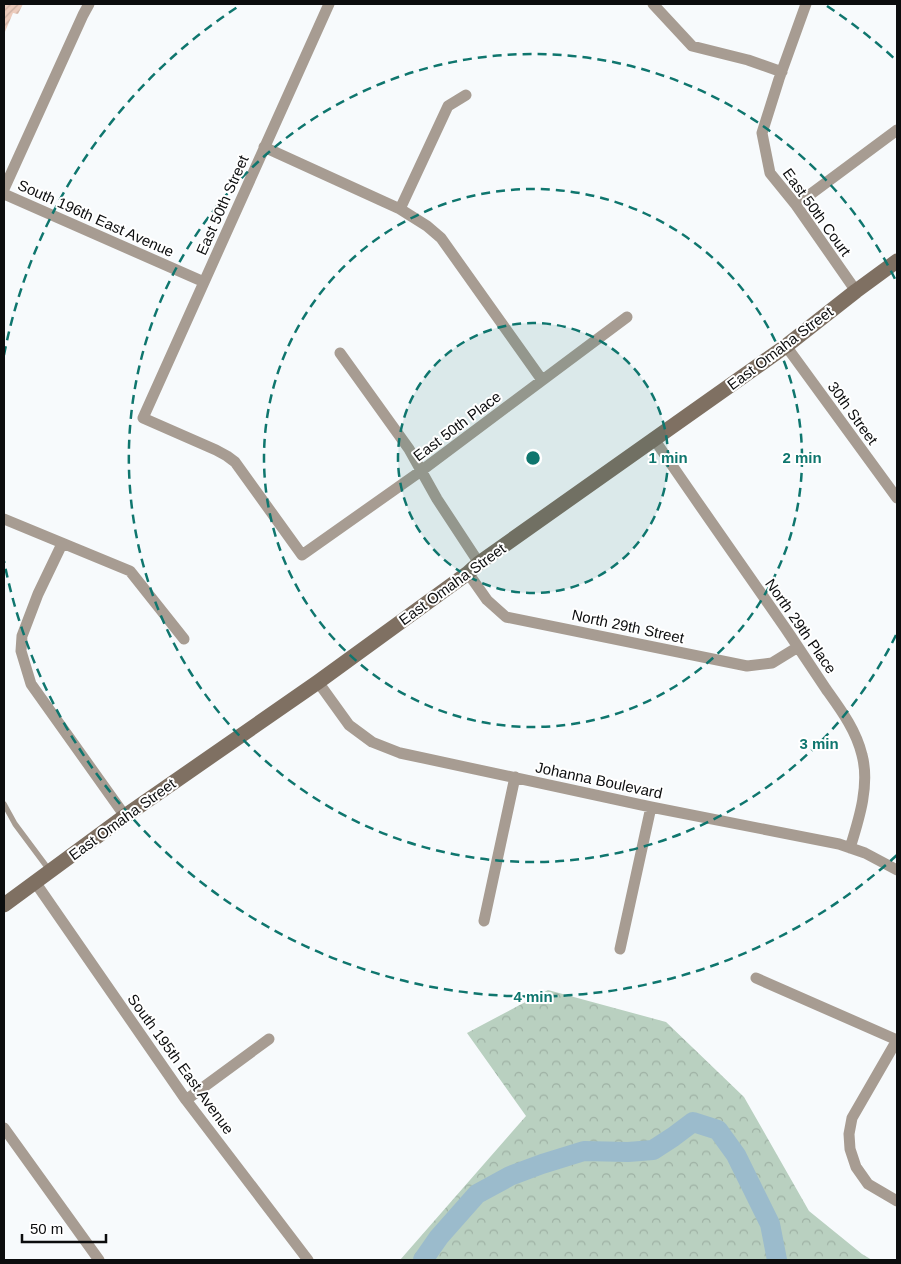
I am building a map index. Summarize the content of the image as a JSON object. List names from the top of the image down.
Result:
{
  "streets": {
    "street": [
      "East 50th Street",
      "East 50th Court",
      "South 196th East Avenue",
      "East Omaha Street",
      "30th Street",
      "East 50th Place",
      "North 29th Street",
      "North 29th Place",
      "Johanna Boulevard",
      "South 195th East Avenue"
    ]
  },
  "crossings": [
    ["East 50th Street", "South 196th East Avenue"],
    ["East 50th Street", "East 50th Place"],
    ["East 50th Court", "East Omaha Street"],
    ["East Omaha Street", "30th Street"],
    ["East Omaha Street", "North 29th Street"],
    ["East Omaha Street", "North 29th Place"],
    ["East Omaha Street", "Johanna Boulevard"],
    ["East Omaha Street", "South 195th East Avenue"],
    ["North 29th Street", "North 29th Place"],
    ["North 29th Place", "Johanna Boulevard"]
  ],
  "scale_bar": "50 m",
  "rings": [
    "1 min",
    "2 min",
    "3 min",
    "4 min"
  ]
}
